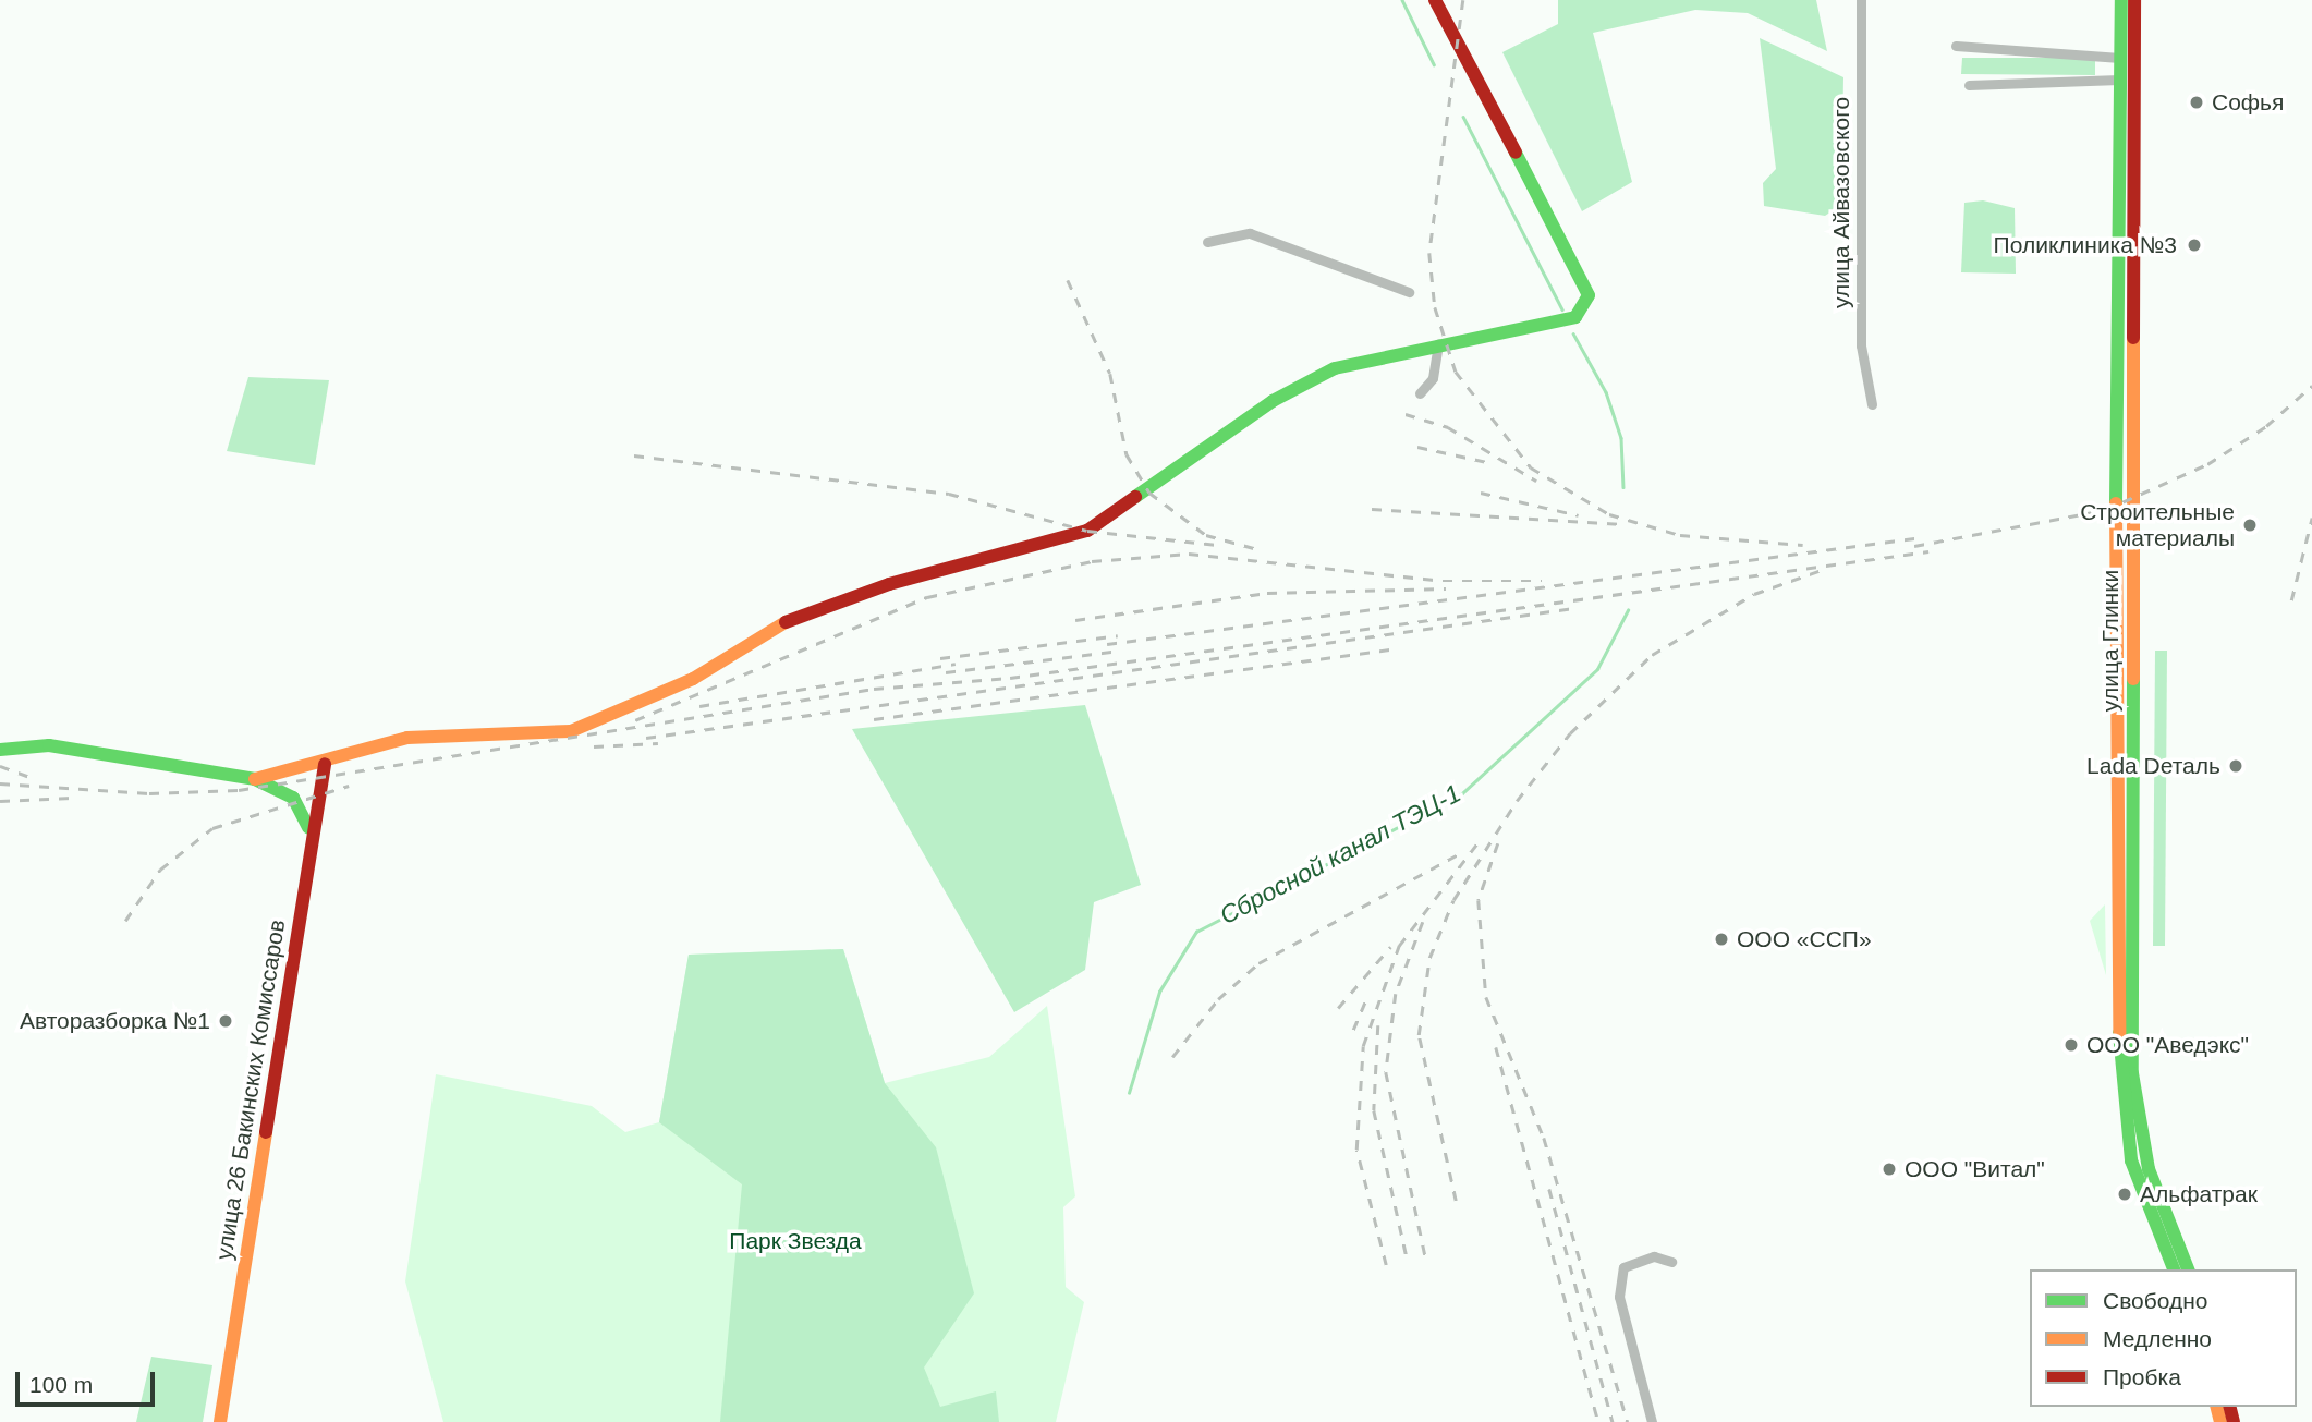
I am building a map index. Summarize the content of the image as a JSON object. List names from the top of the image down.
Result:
{
  "streets": {
    "main road": ["улица Глинки", "улица 26 Бакинских Комиссаров"],
    "street": ["улица Айвазовского"]
  },
  "water": ["Сбросной канал ТЭЦ-1"],
  "parks": ["Парк Звезда"],
  "places": [
    "Софья",
    "Поликлиника №3",
    "Строительные материалы",
    "Lada Dеталь",
    "ООО «ССП»",
    "Авторазборка №1",
    "ООО \"Аведэкс\"",
    "ООО \"Витал\"",
    "Альфатрак"
  ],
  "legend": ["Свободно", "Медленно", "Пробка"],
  "scale_bar": "100 m"
}
